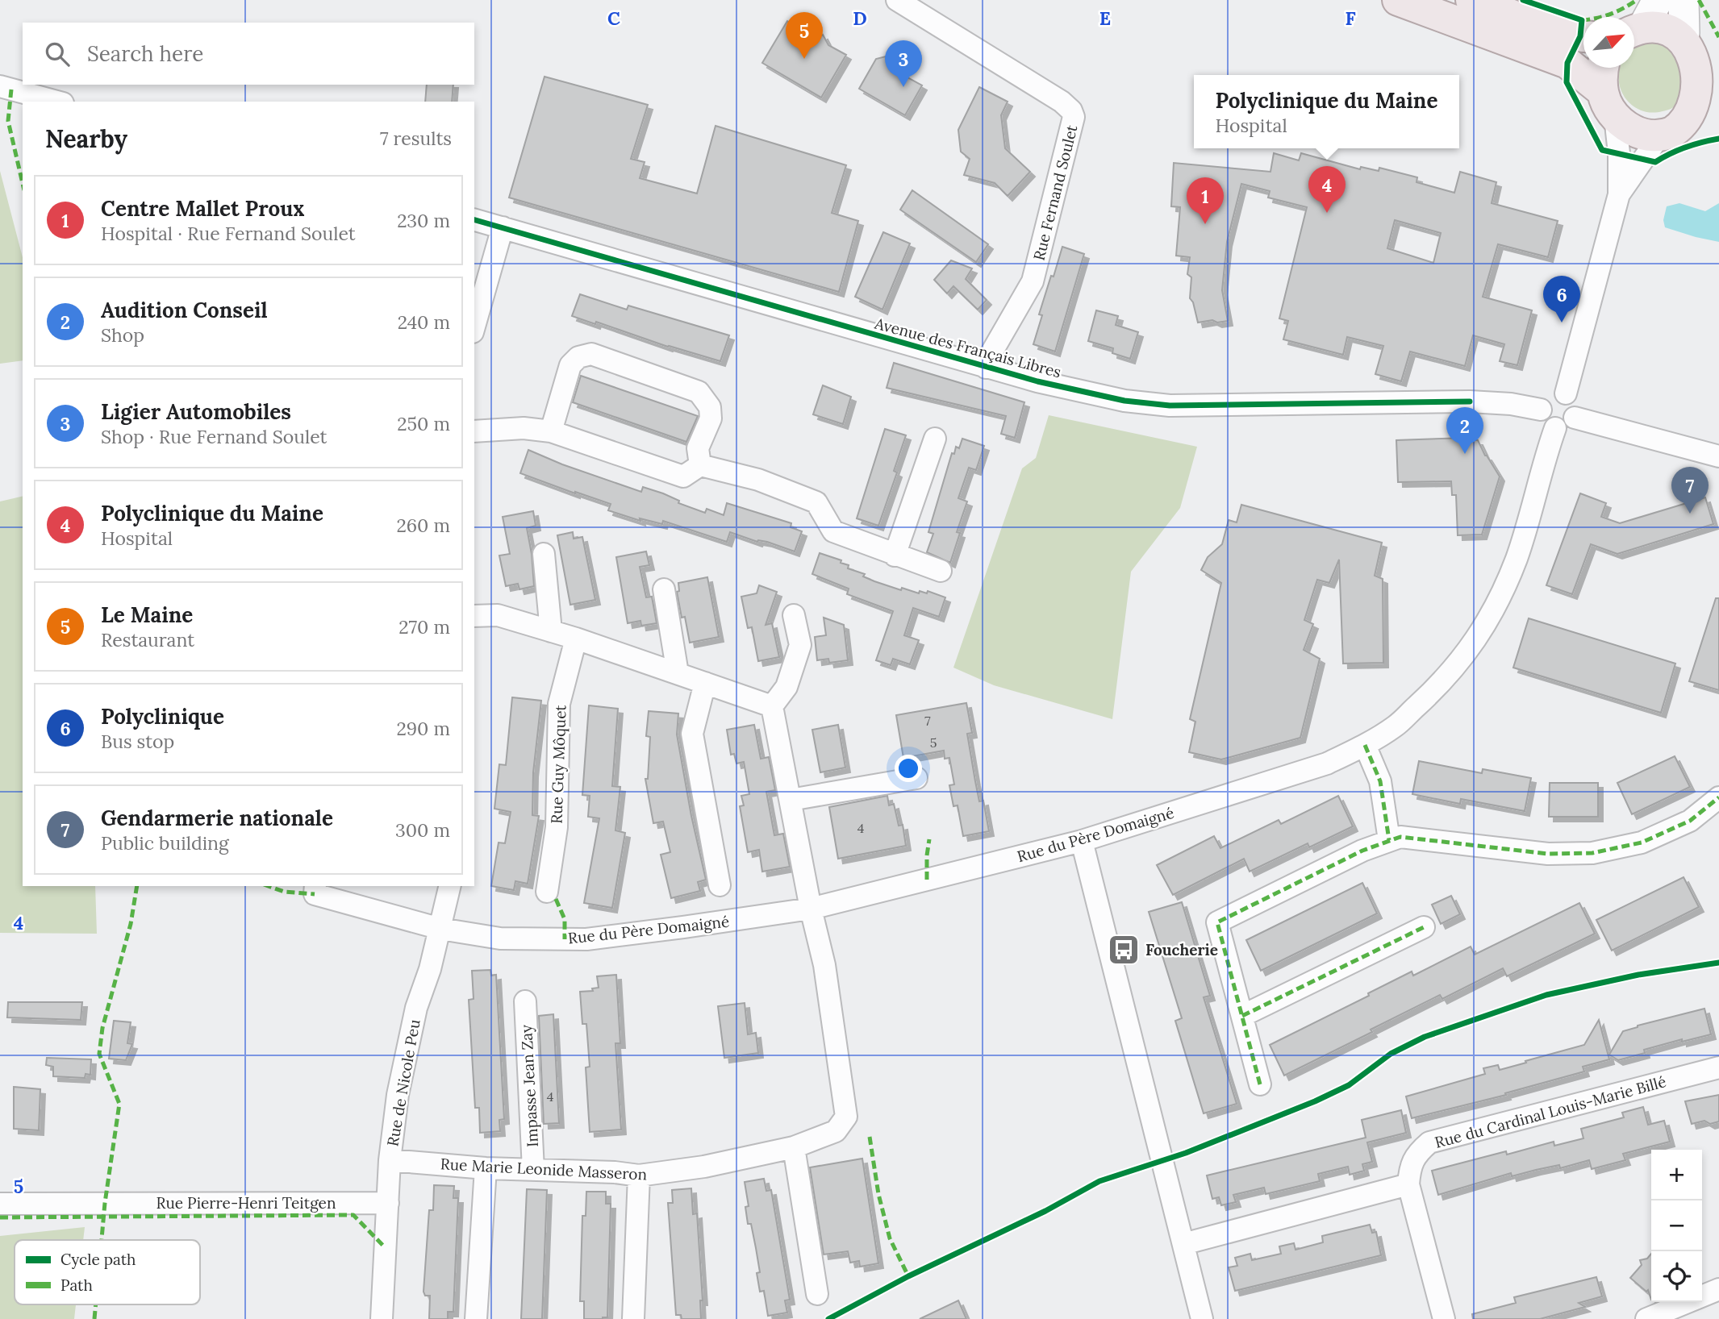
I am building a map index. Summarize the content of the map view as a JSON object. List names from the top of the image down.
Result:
{
  "streets": {
    "street": [
      "Rue Fernand Soulet",
      "Avenue des Français Libres",
      "Rue Guy Môquet",
      "Rue du Père Domaigné",
      "Rue de Nicole Peu",
      "Impasse Jean Zay",
      "Rue du Cardinal Louis-Marie Billé",
      "Rue Marie Leonide Masseron",
      "Rue Pierre-Henri Teitgen"
    ]
  },
  "crossings": [
    ["Rue Fernand Soulet", "Avenue des Français Libres"],
    ["Avenue des Français Libres", "Rue du Père Domaigné"],
    ["Rue du Père Domaigné", "Rue de Nicole Peu"],
    ["Rue du Père Domaigné", "Rue Marie Leonide Masseron"],
    ["Rue de Nicole Peu", "Rue Marie Leonide Masseron"],
    ["Rue de Nicole Peu", "Rue Pierre-Henri Teitgen"],
    ["Impasse Jean Zay", "Rue Marie Leonide Masseron"]
  ],
  "places": {
    "bus stop": ["Foucherie"]
  },
  "house_numbers": [
    "7",
    "5",
    "4",
    "4"
  ],
  "legend": ["Cycle path", "Path"],
  "north": "top right",
  "page": {
    "pins": [
      "5",
      "3",
      "4",
      "1",
      "6",
      "2",
      "7"
    ],
    "search": "Search here",
    "popup": ["Polyclinique du Maine", "Hospital"],
    "heading": ["Nearby", "7 results"],
    "list": [
      {
        "mark": "1",
        "name": "Centre Mallet Proux",
        "note": "Hospital · Rue Fernand Soulet",
        "value": "230 m"
      },
      {
        "mark": "2",
        "name": "Audition Conseil",
        "note": "Shop",
        "value": "240 m"
      },
      {
        "mark": "3",
        "name": "Ligier Automobiles",
        "note": "Shop · Rue Fernand Soulet",
        "value": "250 m"
      },
      {
        "mark": "4",
        "name": "Polyclinique du Maine",
        "note": "Hospital",
        "value": "260 m"
      },
      {
        "mark": "5",
        "name": "Le Maine",
        "note": "Restaurant",
        "value": "270 m"
      },
      {
        "mark": "6",
        "name": "Polyclinique",
        "note": "Bus stop",
        "value": "290 m"
      },
      {
        "mark": "7",
        "name": "Gendarmerie nationale",
        "note": "Public building",
        "value": "300 m"
      }
    ],
    "map_buttons": ["+", "−"]
  },
  "grid": {
    "columns": [
      "C",
      "D",
      "E",
      "F"
    ],
    "rows": ["4", "5"]
  }
}
